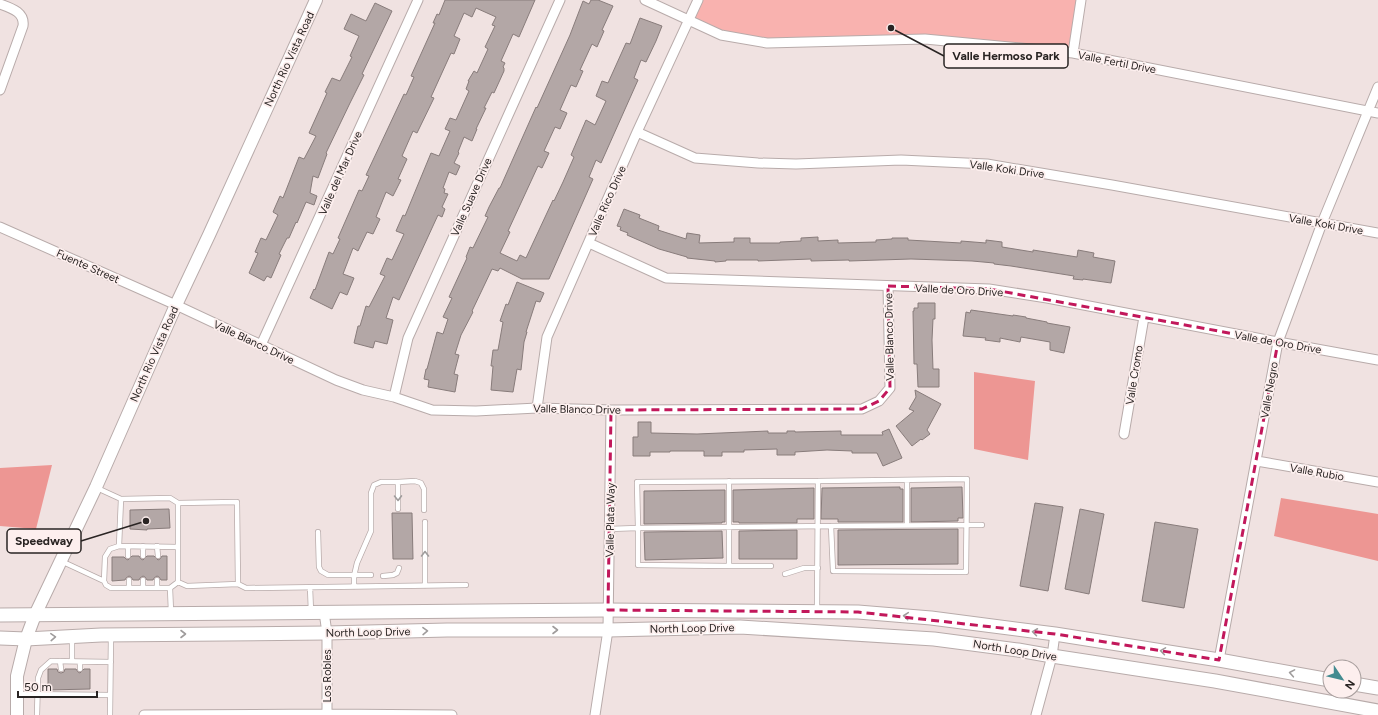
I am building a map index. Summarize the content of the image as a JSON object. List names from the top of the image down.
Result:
{
  "streets": {
    "main road": ["North Loop Drive"],
    "street": [
      "North Rio Vista Road",
      "Valle Fertil Drive",
      "Valle Koki Drive",
      "Valle del Mar Drive",
      "Valle Suave Drive",
      "Valle Rico Drive",
      "Fuente Street",
      "Valle de Oro Drive",
      "Valle Blanco Drive",
      "Valle Cromo",
      "Valle Negro",
      "Valle Rubio",
      "Valle Plata Way",
      "Los Robles"
    ]
  },
  "crossings": [
    ["North Rio Vista Road", "Fuente Street"],
    ["North Rio Vista Road", "Valle Blanco Drive"],
    ["North Rio Vista Road", "North Loop Drive"],
    ["Valle Fertil Drive", "Valle Rico Drive"],
    ["Valle Fertil Drive", "Valle Negro"],
    ["Valle Koki Drive", "Valle Rico Drive"],
    ["Valle Koki Drive", "Valle Negro"],
    ["Valle del Mar Drive", "Valle Blanco Drive"],
    ["Valle Suave Drive", "Valle Blanco Drive"],
    ["Valle Rico Drive", "Valle de Oro Drive"],
    ["Valle Rico Drive", "Valle Blanco Drive"],
    ["Fuente Street", "Valle Blanco Drive"],
    ["Valle de Oro Drive", "Valle Blanco Drive"],
    ["Valle de Oro Drive", "Valle Cromo"],
    ["Valle de Oro Drive", "Valle Negro"],
    ["Valle Blanco Drive", "Valle Plata Way"],
    ["Valle Negro", "Valle Rubio"],
    ["Valle Negro", "North Loop Drive"],
    ["Valle Plata Way", "North Loop Drive"],
    ["North Loop Drive", "Los Robles"]
  ],
  "places": ["Valle Hermoso Park", "Speedway"],
  "scale_bar": "50 m",
  "north": "bottom right"
}
